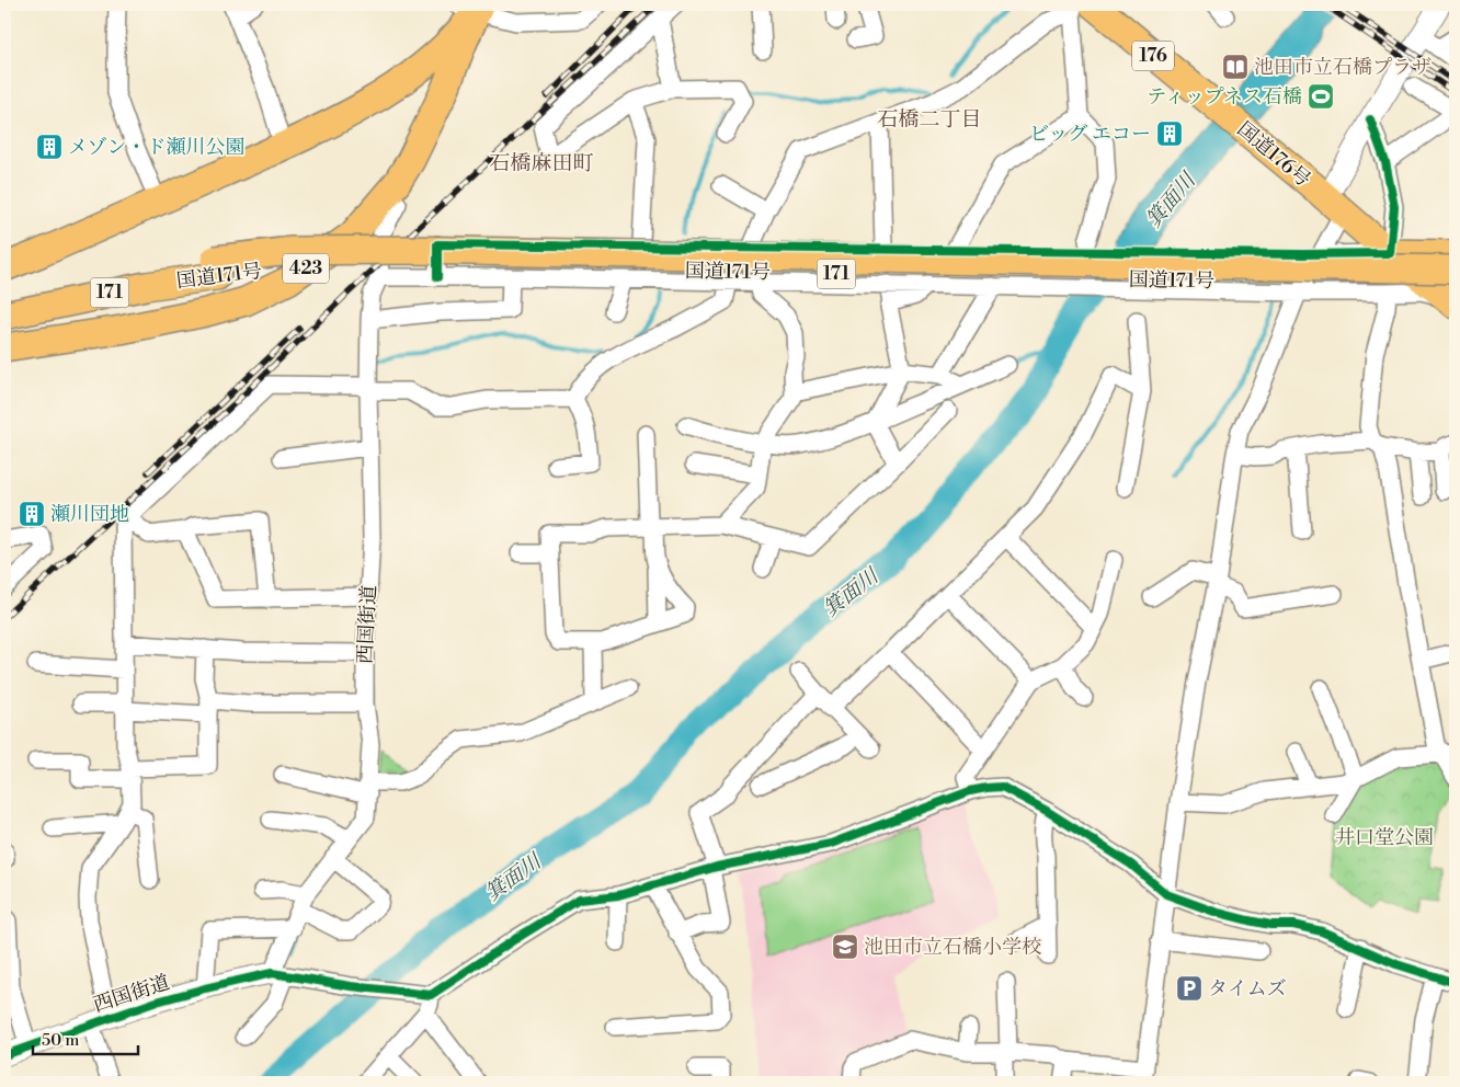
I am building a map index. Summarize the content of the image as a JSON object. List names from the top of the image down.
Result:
{
  "streets": {
    "highway": [
      "176",
      "国道176号",
      "423",
      "国道171号",
      "171"
    ],
    "street": ["西国街道"]
  },
  "crossings": [
    ["国道176号", "国道171号"],
    ["423", "西国街道"]
  ],
  "districts": ["石橋二丁目", "石橋麻田町"],
  "water": ["箕面川"],
  "parks": ["井口堂公園"],
  "places": {
    "library": ["池田市立石橋プラザ"],
    "sports": ["ティップネス石橋"],
    "building": ["ビッグ エコー", "メゾン・ド瀬川公園", "瀬川団地"],
    "school or university": ["池田市立石橋小学校"],
    "parking": ["タイムズ"]
  },
  "scale_bar": "50 m"
}
